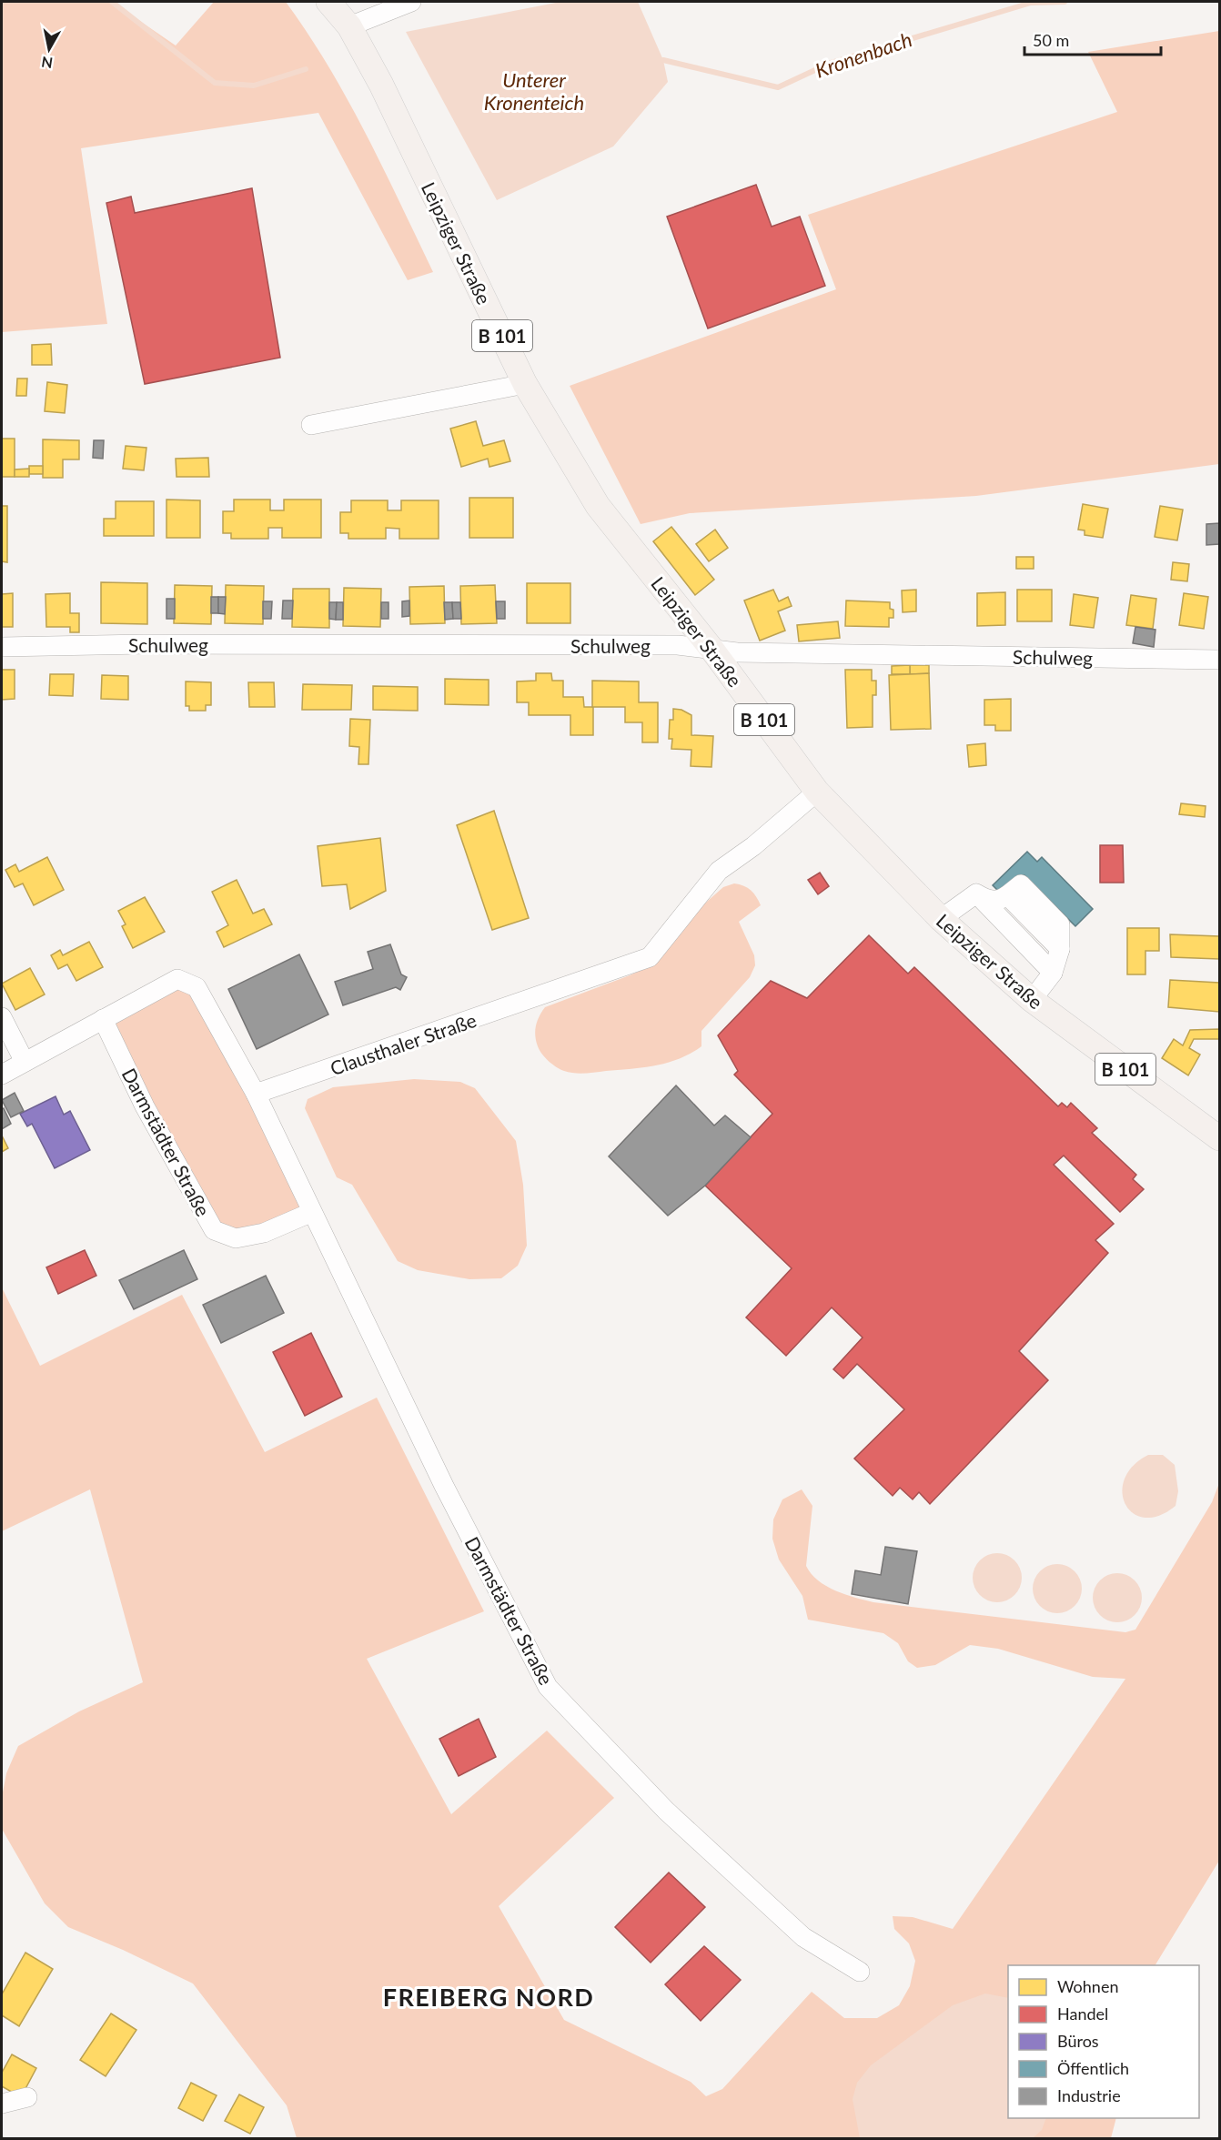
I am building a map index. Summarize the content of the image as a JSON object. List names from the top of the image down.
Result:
{
  "streets": {
    "main road": ["Leipziger Straße", "B 101"],
    "street": ["Schulweg", "Clausthaler Straße", "Darmstädter Straße"]
  },
  "crossings": [
    ["Leipziger Straße", "Schulweg"],
    ["Leipziger Straße", "Clausthaler Straße"],
    ["Clausthaler Straße", "Darmstädter Straße"]
  ],
  "districts": ["FREIBERG NORD"],
  "water": ["Kronenbach", "Unterer Kronenteich"],
  "legend": [
    "Wohnen",
    "Handel",
    "Büros",
    "Öffentlich",
    "Industrie"
  ],
  "scale_bar": "50 m",
  "north": "bottom"
}
